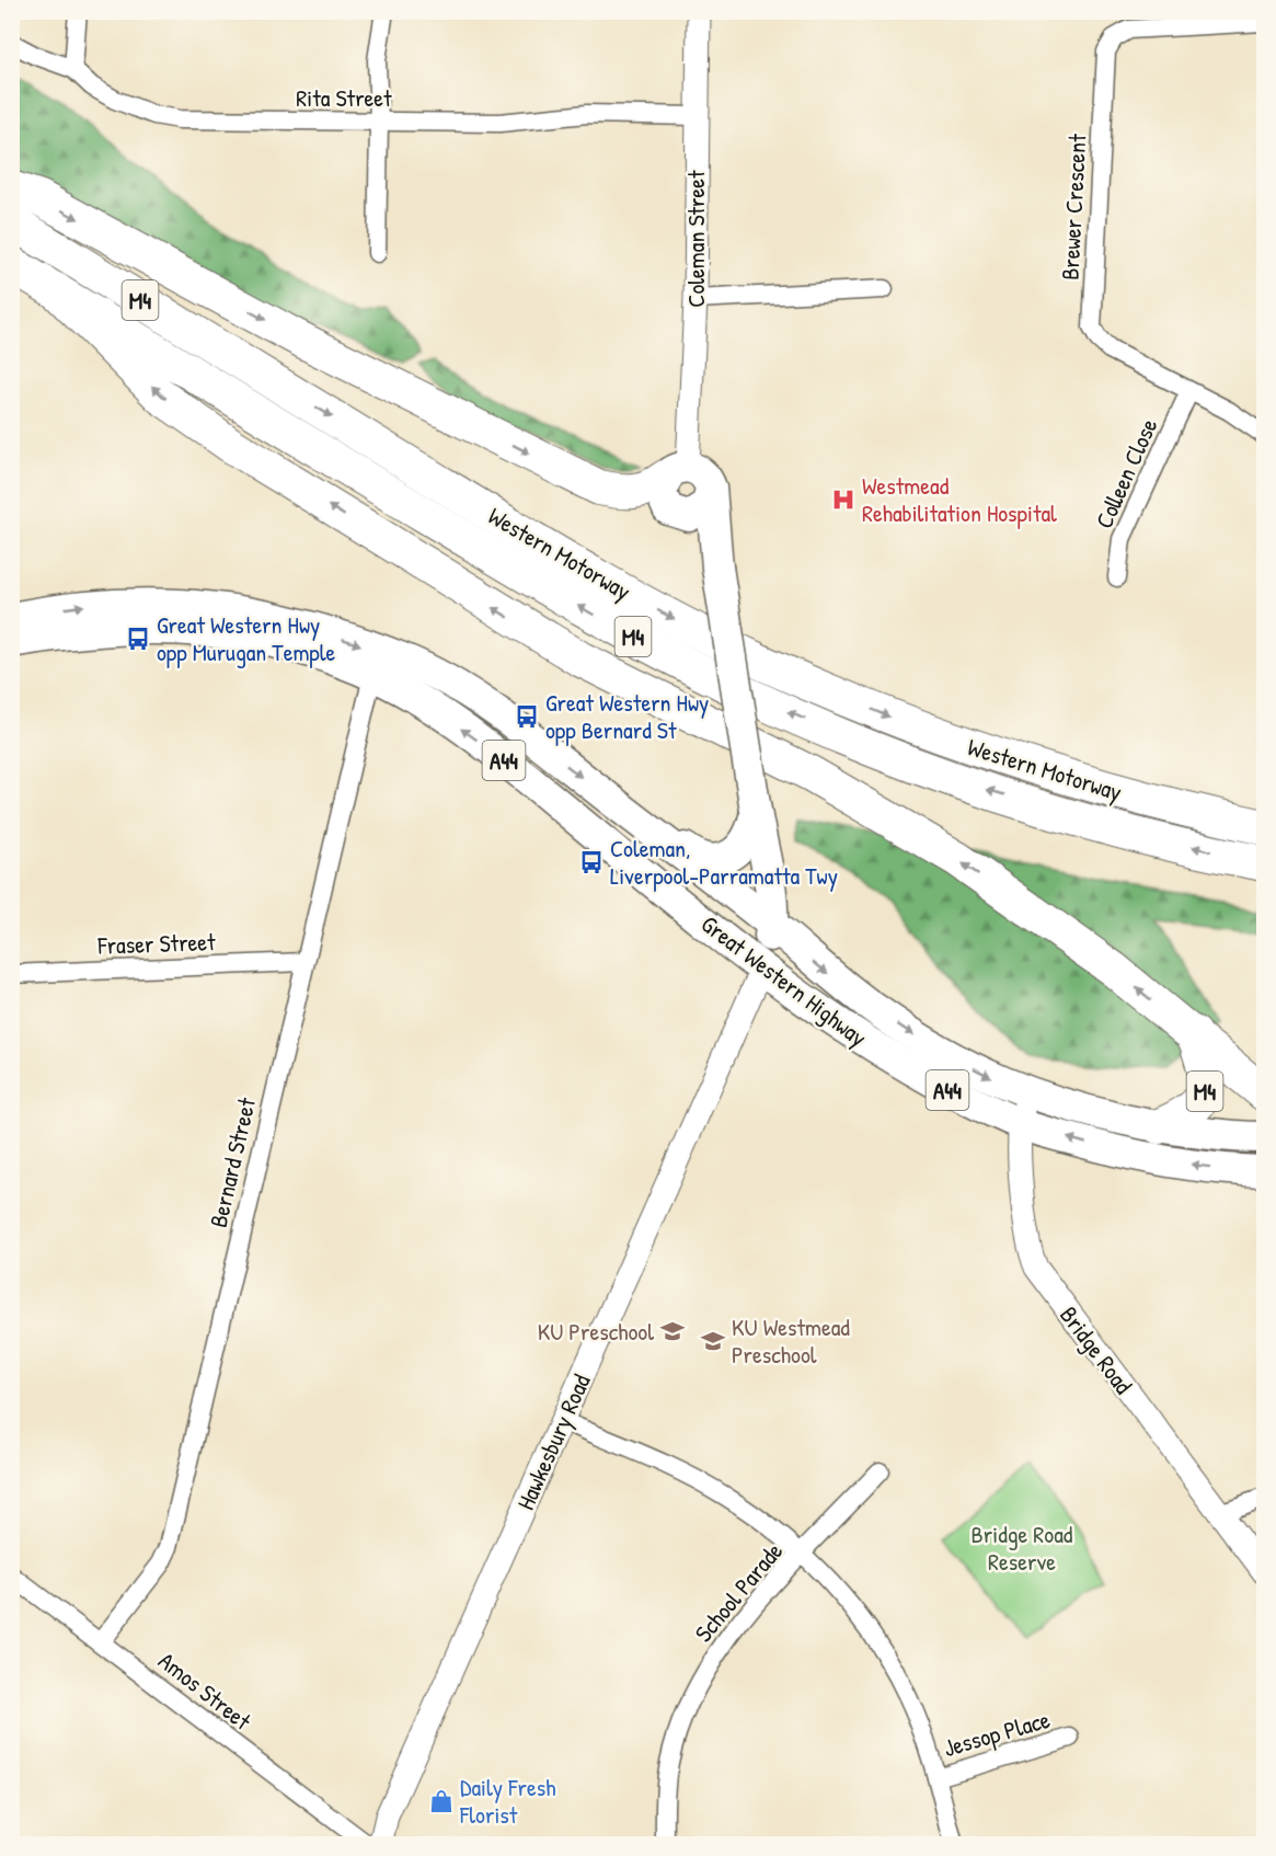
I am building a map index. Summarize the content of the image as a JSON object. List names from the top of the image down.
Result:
{
  "streets": {
    "highway": [
      "M4",
      "Western Motorway",
      "A44",
      "Great Western Highway"
    ],
    "street": [
      "Rita Street",
      "Brewer Crescent",
      "Coleman Street",
      "Colleen Close",
      "Fraser Street",
      "Bernard Street",
      "Bridge Road",
      "Hawkesbury Road",
      "School Parade",
      "Amos Street",
      "Jessop Place"
    ]
  },
  "crossings": [
    ["Rita Street", "Coleman Street"],
    ["Brewer Crescent", "Colleen Close"],
    ["Coleman Street", "M4"],
    ["M4", "Western Motorway"],
    ["M4", "Great Western Highway"],
    ["Fraser Street", "Bernard Street"],
    ["Great Western Highway", "Bernard Street"],
    ["Great Western Highway", "Bridge Road"],
    ["Great Western Highway", "Hawkesbury Road"],
    ["Bernard Street", "Amos Street"]
  ],
  "parks": ["Bridge Road Reserve"],
  "places": {
    "hospital": ["Westmead Rehabilitation Hospital"],
    "bus stop": ["Great Western Hwy opp Murugan Temple", "Great Western Hwy opp Bernard St", "Coleman, Liverpool-Parramatta Twy"],
    "school or university": ["KU Preschool", "KU Westmead Preschool"],
    "shop": ["Daily Fresh Florist"]
  }
}
